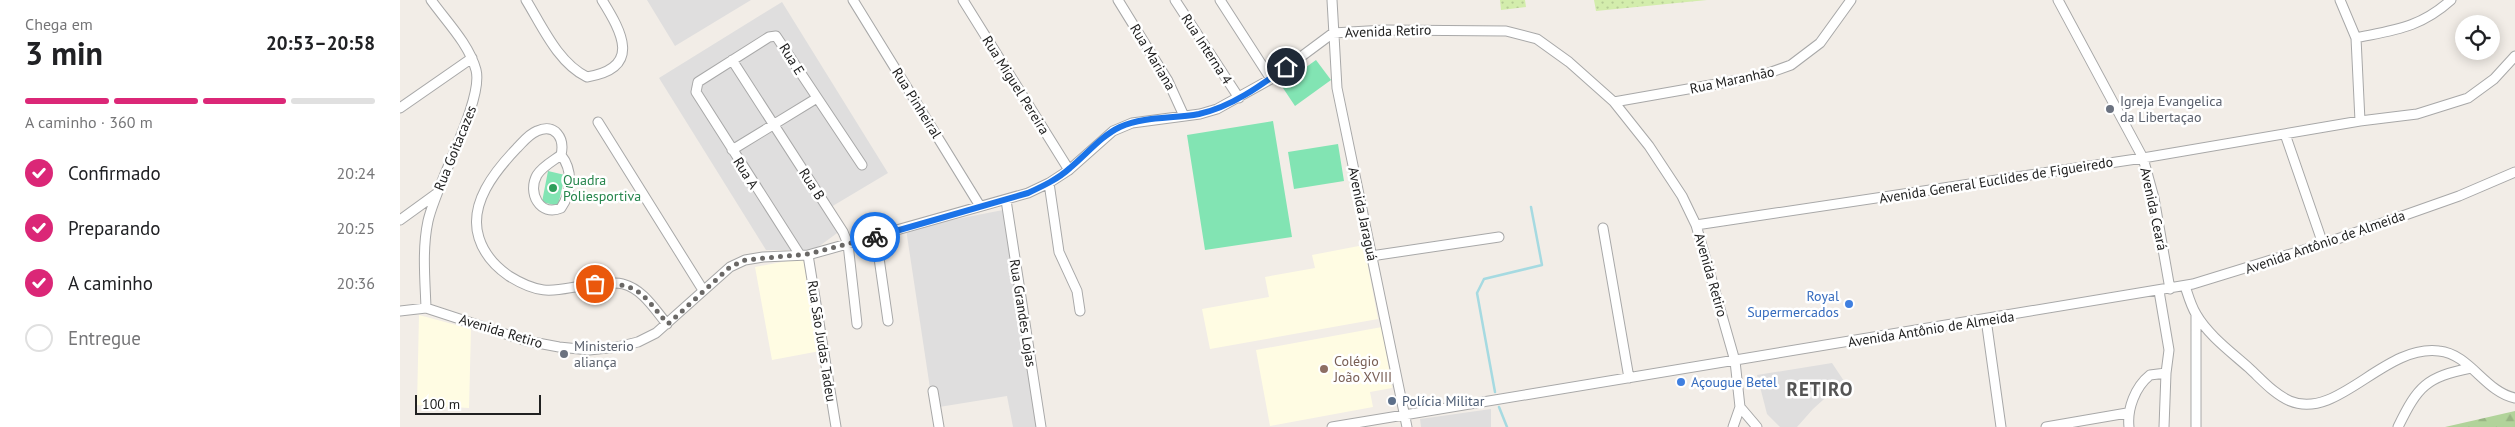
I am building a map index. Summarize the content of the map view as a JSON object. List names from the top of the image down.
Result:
{
  "streets": {
    "street": [
      "Avenida Retiro",
      "Rua Interna 4",
      "Rua Mariana",
      "Rua E",
      "Rua Maranhão",
      "Rua Miguel Pereira",
      "Rua Pinheiral",
      "Rua Goitacazes",
      "Rua A",
      "Avenida General Euclides de Figueiredo",
      "Rua B",
      "Avenida Ceará",
      "Avenida Jaraguá",
      "Avenida Antônio de Almeida",
      "Rua Grandes Lojas",
      "Rua São Judas Tadeu"
    ]
  },
  "crossings": [
    ["Avenida Retiro", "Rua Interna 4"],
    ["Avenida Retiro", "Rua Mariana"],
    ["Avenida Retiro", "Rua Maranhão"],
    ["Avenida Retiro", "Rua Miguel Pereira"],
    ["Avenida Retiro", "Rua Pinheiral"],
    ["Avenida Retiro", "Rua Goitacazes"],
    ["Avenida Retiro", "Rua A"],
    ["Avenida Retiro", "Avenida General Euclides de Figueiredo"],
    ["Avenida Retiro", "Rua B"],
    ["Avenida Retiro", "Avenida Jaraguá"],
    ["Avenida Retiro", "Avenida Antônio de Almeida"],
    ["Avenida Retiro", "Rua Grandes Lojas"],
    ["Avenida Retiro", "Rua São Judas Tadeu"],
    ["Rua E", "Rua A"],
    ["Rua E", "Rua B"],
    ["Rua A", "Rua São Judas Tadeu"],
    ["Avenida General Euclides de Figueiredo", "Avenida Ceará"],
    ["Avenida Ceará", "Avenida Antônio de Almeida"],
    ["Avenida Jaraguá", "Avenida Antônio de Almeida"]
  ],
  "districts": ["RETIRO"],
  "places": [
    "Igreja Evangelica da Libertaçao",
    "Quadra Poliesportiva",
    "Royal Supermercados",
    "Ministerio aliança",
    "Colégio João XVIII",
    "Açougue Betel",
    "Polícia Militar"
  ],
  "scale_bar": "100 m",
  "page": {
    "heading": ["3 min", "Chega em", "20:53–20:58"],
    "bar": "A caminho · 360 m",
    "list": [
      ["Confirmado", "20:24"],
      ["Preparando", "20:25"],
      ["A caminho", "20:36"],
      "Entregue"
    ],
    "scale": "100 m"
  }
}
